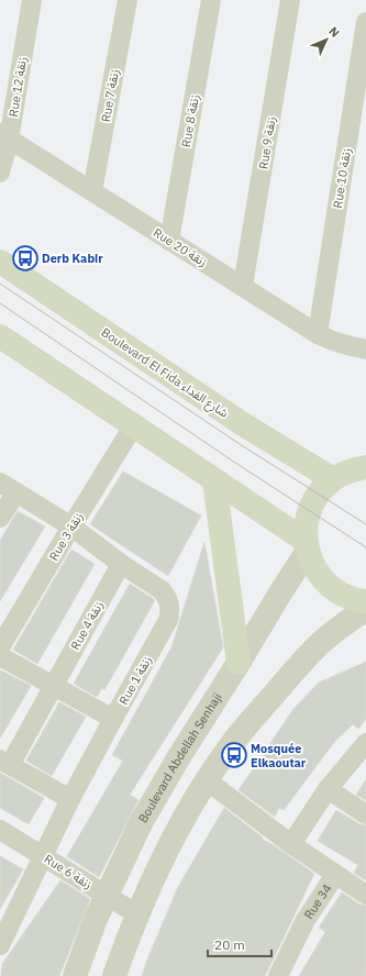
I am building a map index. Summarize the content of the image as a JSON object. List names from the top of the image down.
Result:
{
  "streets": {
    "main road": ["Boulevard El Fida شارع الفداء"],
    "street": [
      "Rue 12 زنقة",
      "Rue 7 زنقة",
      "Rue 8 زنقة",
      "Rue 9 زنقة",
      "Rue 10 زنقة",
      "Rue 20 زنقة",
      "Rue 3 زنقة",
      "Rue 4 زنقة",
      "Rue 1 زنقة",
      "Boulevard Abdellah Senhaji",
      "Rue 6 زنقة",
      "Rue 34"
    ]
  },
  "crossings": [
    ["Rue 12 زنقة", "Rue 20 زنقة"],
    ["Rue 7 زنقة", "Rue 20 زنقة"],
    ["Rue 8 زنقة", "Rue 20 زنقة"],
    ["Rue 9 زنقة", "Rue 20 زنقة"],
    ["Rue 10 زنقة", "Rue 20 زنقة"],
    ["Rue 3 زنقة", "Rue 1 زنقة"],
    ["Rue 4 زنقة", "Rue 1 زنقة"],
    ["Rue 1 زنقة", "Rue 6 زنقة"],
    ["Boulevard Abdellah Senhaji", "Rue 6 زنقة"]
  ],
  "places": {
    "bus stop": ["Derb Kabir", "Mosquée Elkaoutar"]
  },
  "scale_bar": "20 m",
  "north": "top right"
}
